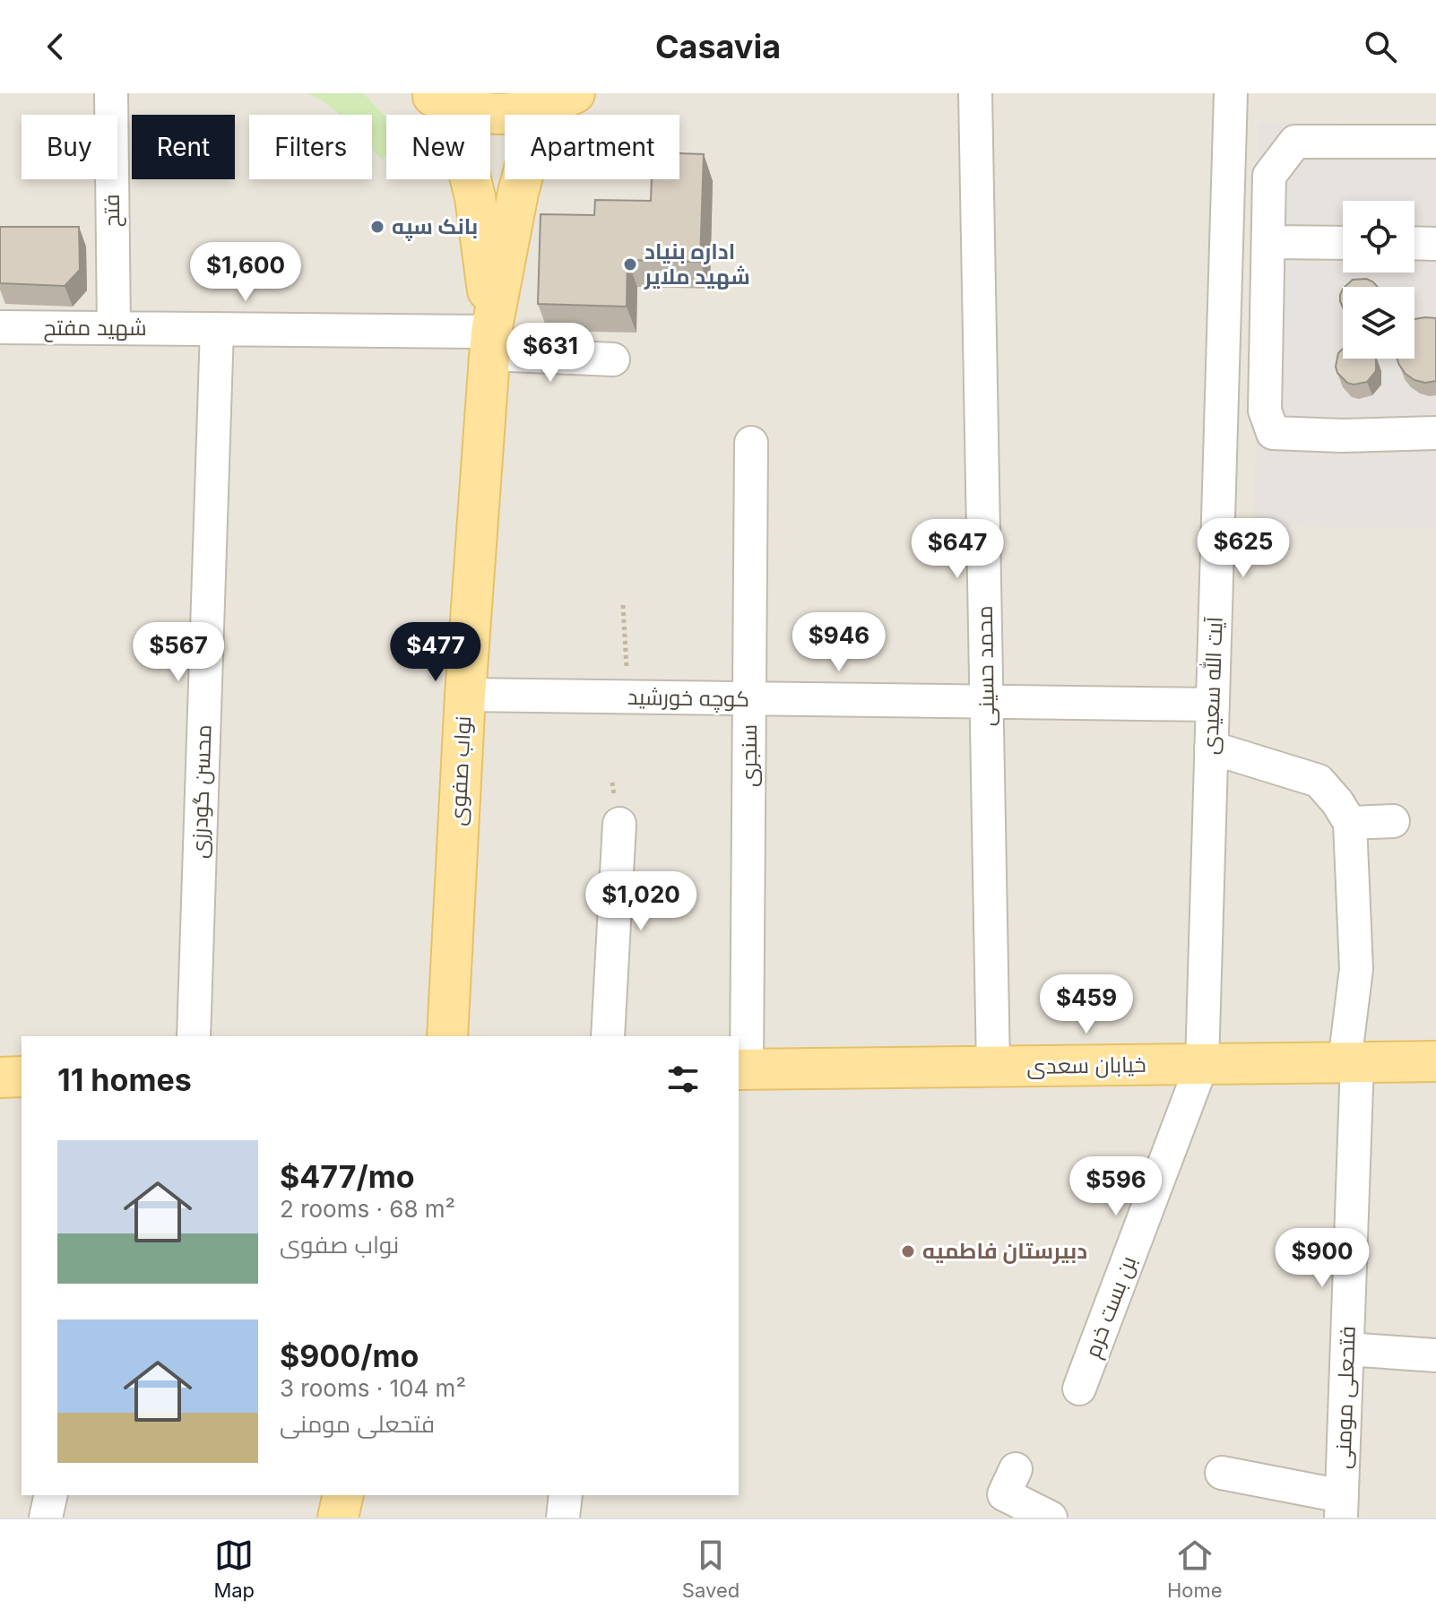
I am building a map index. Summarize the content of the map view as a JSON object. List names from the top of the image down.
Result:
{
  "streets": {
    "main road": ["نواب صفوی", "خیابان سعدی"],
    "street": [
      "فتح",
      "شهید مفتح",
      "محمد حسینی",
      "آیت الله سعیدی",
      "کوچه خورشید",
      "سنجری",
      "محسن گودرزی",
      "بن بست خرم",
      "فتحعلی مومنی"
    ]
  },
  "crossings": [
    ["فتح", "شهید مفتح"],
    ["شهید مفتح", "نواب صفوی"],
    ["شهید مفتح", "محسن گودرزی"],
    ["محمد حسینی", "کوچه خورشید"],
    ["محمد حسینی", "خیابان سعدی"],
    ["آیت الله سعیدی", "کوچه خورشید"],
    ["آیت الله سعیدی", "خیابان سعدی"],
    ["آیت الله سعیدی", "بن بست خرم"],
    ["کوچه خورشید", "سنجری"],
    ["کوچه خورشید", "نواب صفوی"],
    ["سنجری", "خیابان سعدی"],
    ["خیابان سعدی", "بن بست خرم"],
    ["خیابان سعدی", "فتحعلی مومنی"]
  ],
  "places": ["بانک سپه", "اداره بنیاد شهید ملایر", "دبیرستان فاطمیه"],
  "page": {
    "header": "Casavia",
    "chip": [
      "Buy",
      "Rent",
      "Filters",
      "New",
      "Apartment"
    ],
    "price": [
      "$1,600",
      "$631",
      "$625",
      "$647",
      "$946",
      "$567",
      "$477",
      "$1,020",
      "$459",
      "$596",
      "$900"
    ],
    "heading": "11 homes",
    "list": [
      {
        "name": "$477/mo",
        "note": "2 rooms · 68 m² · نواب صفوی"
      },
      {
        "name": "$900/mo",
        "note": "3 rooms · 104 m² · فتحعلی مومنی"
      }
    ],
    "tabs": ["Map", "Saved", "Home"]
  }
}
